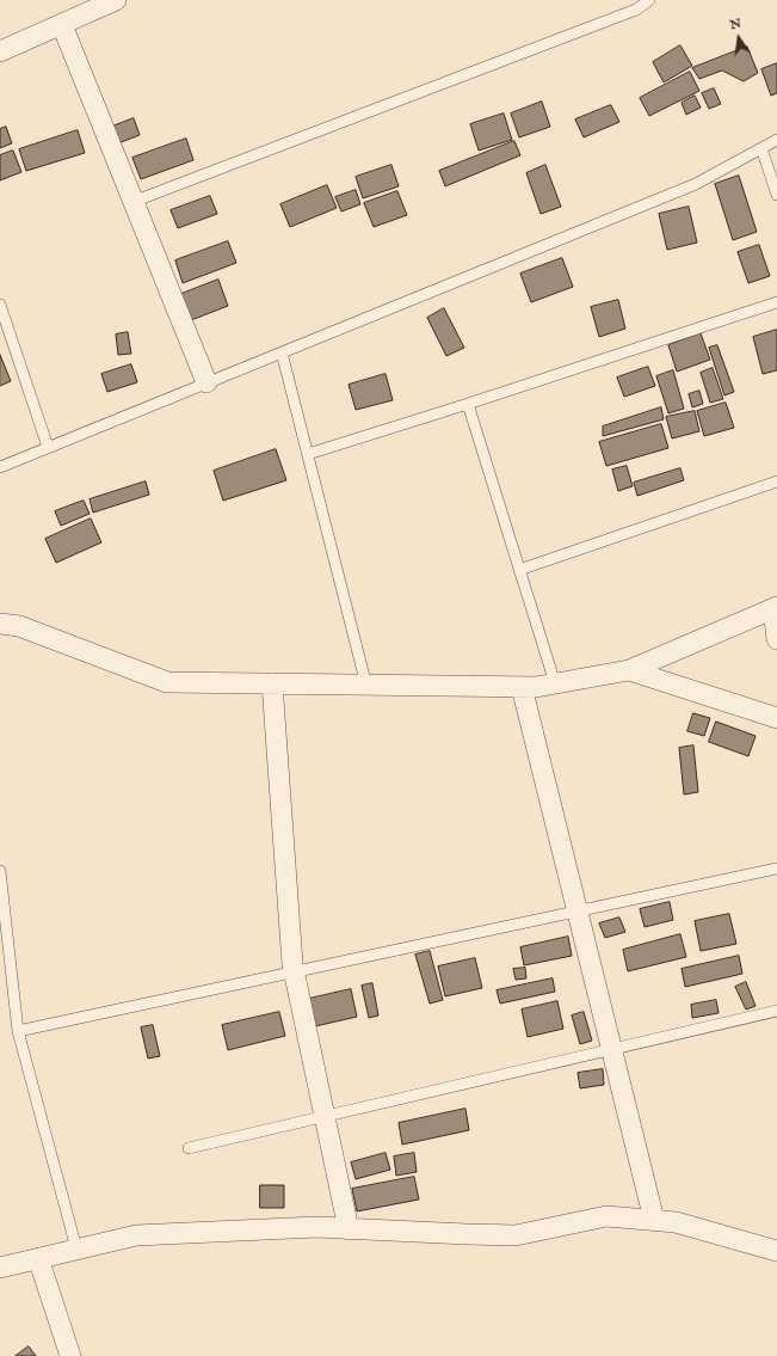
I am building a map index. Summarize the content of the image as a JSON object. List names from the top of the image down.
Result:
{
  "north": "top"
}
